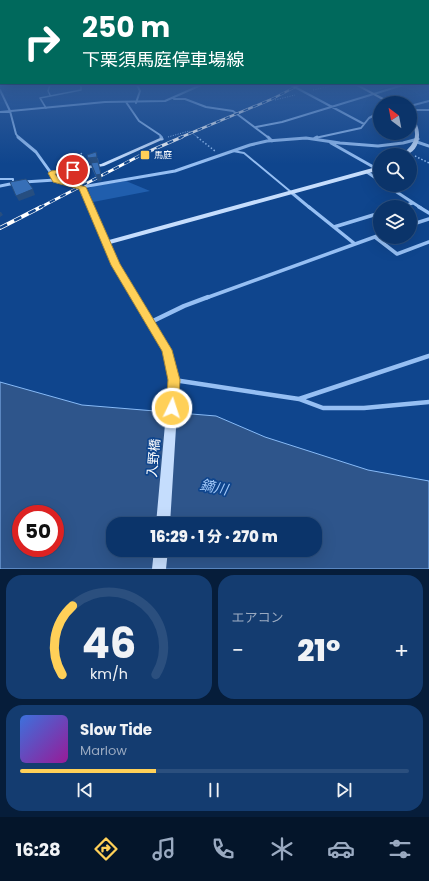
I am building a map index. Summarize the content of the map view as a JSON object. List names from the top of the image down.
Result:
{
  "streets": {
    "main road": ["入野橋"]
  },
  "water": ["鏑川"],
  "places": {
    "transit": ["馬庭"]
  },
  "north": "top left",
  "page": {
    "turn": ["250 m", "下栗須馬庭停車場線"],
    "limit": "50",
    "trip": "16:29 · 1 分 · 270 m",
    "tile": "エアコン",
    "heat": ["−", "21°", "+"],
    "song": ["Slow Tide", "Marlow"],
    "tabs": "16:28",
    "gauge": ["46", "km/h"]
  }
}
